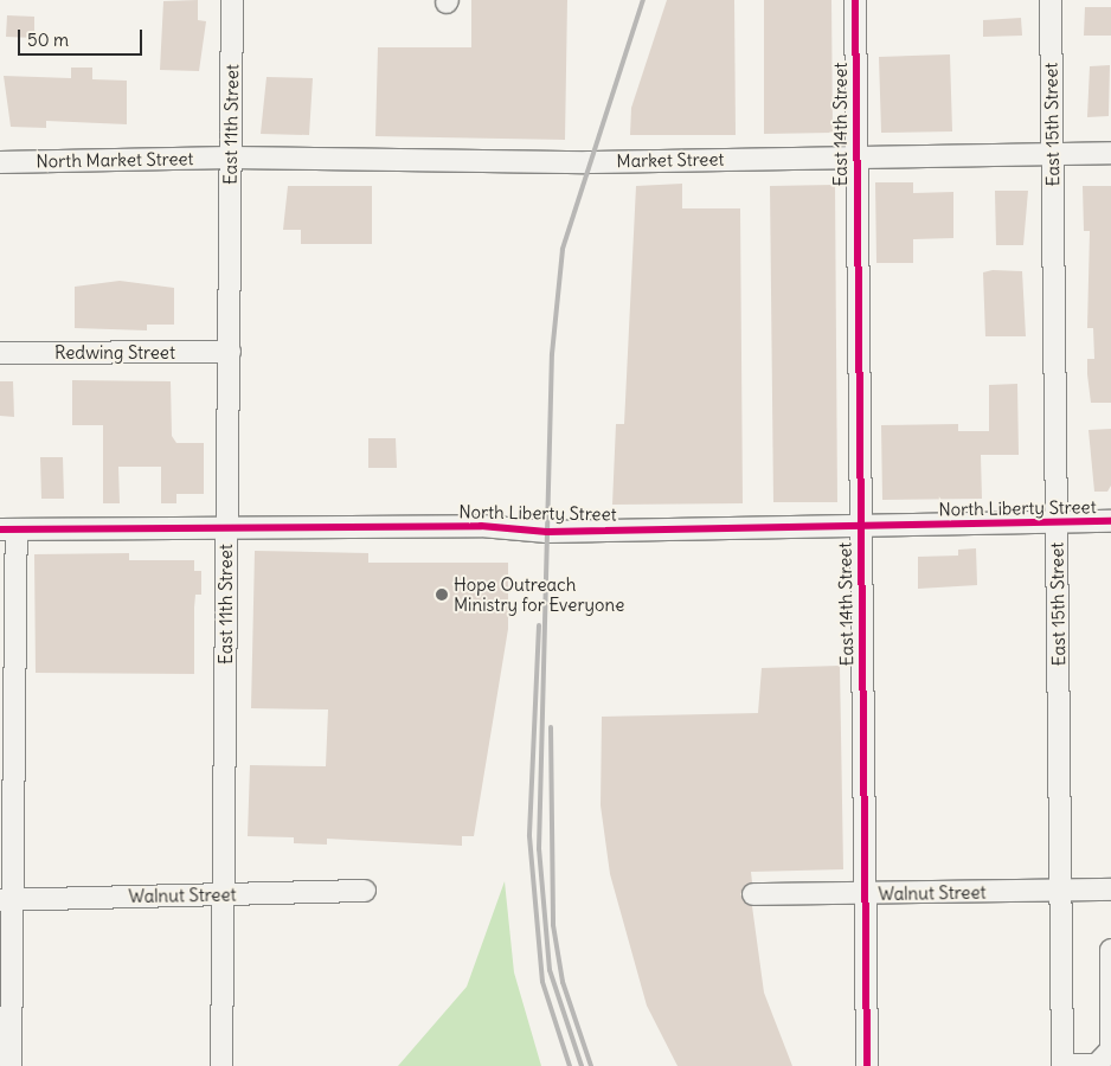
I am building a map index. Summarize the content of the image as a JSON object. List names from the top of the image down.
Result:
{
  "streets": {
    "street": [
      "East 11th Street",
      "East 14th Street",
      "East 15th Street",
      "North Market Street",
      "Market Street",
      "Redwing Street",
      "North Liberty Street",
      "Walnut Street"
    ]
  },
  "crossings": [
    ["East 11th Street", "North Market Street"],
    ["East 11th Street", "Market Street"],
    ["East 11th Street", "Redwing Street"],
    ["East 11th Street", "North Liberty Street"],
    ["East 11th Street", "Walnut Street"],
    ["East 14th Street", "Market Street"],
    ["East 14th Street", "North Liberty Street"],
    ["East 14th Street", "Walnut Street"],
    ["East 15th Street", "Market Street"],
    ["East 15th Street", "North Liberty Street"],
    ["East 15th Street", "Walnut Street"],
    ["North Market Street", "Market Street"]
  ],
  "places": ["Hope Outreach Ministry for Everyone"],
  "scale_bar": "50 m"
}
